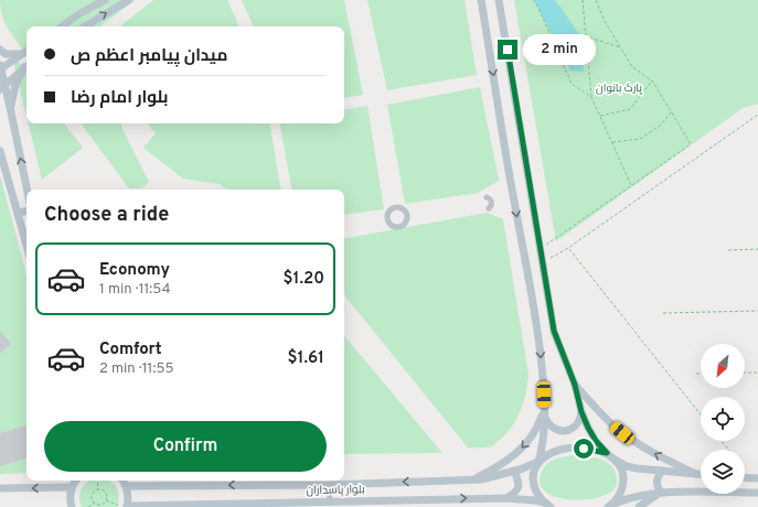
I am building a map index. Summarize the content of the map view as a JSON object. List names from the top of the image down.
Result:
{
  "streets": {
    "main road": ["بلوار پاسداران"]
  },
  "parks": ["پارک بانوان"],
  "north": "bottom left",
  "page": {
    "banner": ["میدان پیامبر اعظم ص", "بلوار امام رضا"],
    "bubble": "2 min",
    "heading": "Choose a ride",
    "list": [
      {
        "name": "Economy",
        "note": "1 min · 11:54",
        "value": "$1.20"
      },
      {
        "name": "Comfort",
        "note": "2 min · 11:55",
        "value": "$1.61"
      }
    ],
    "buttons": "Confirm"
  }
}
